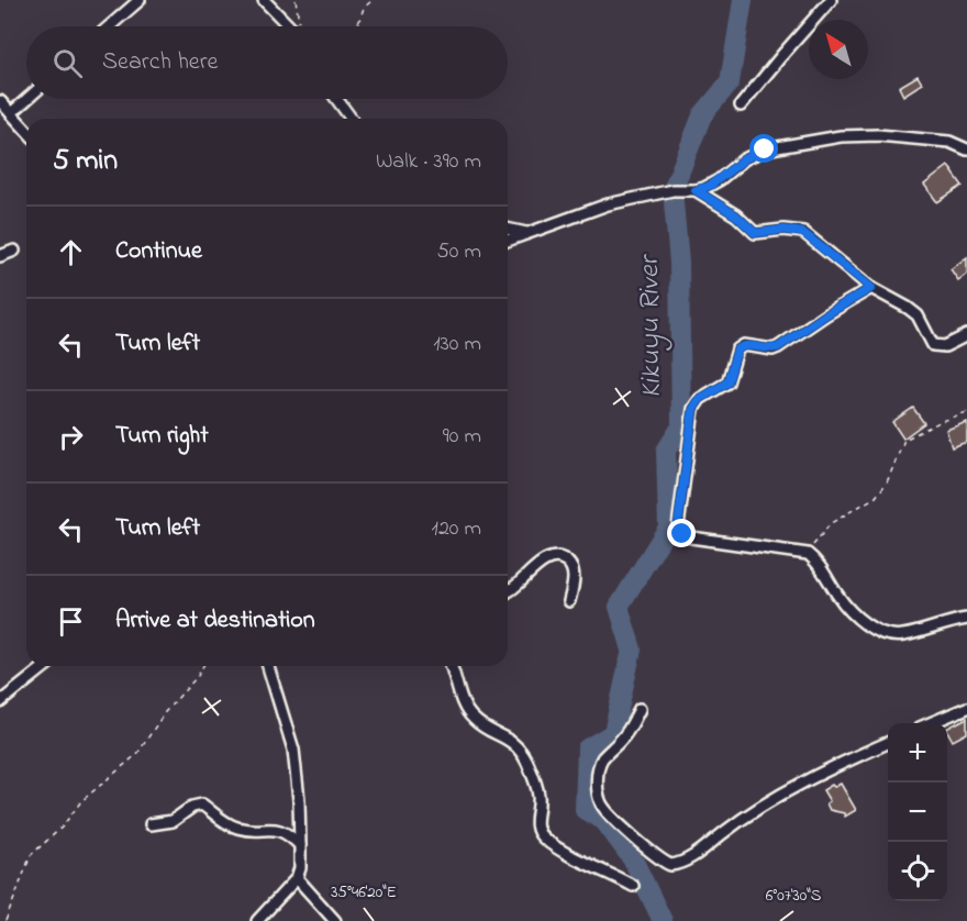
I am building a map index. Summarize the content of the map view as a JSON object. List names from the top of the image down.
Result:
{
  "water": ["Kikuyu River"],
  "north": "top left",
  "page": {
    "search": "Search here",
    "heading": ["5 min", "Walk · 390 m"],
    "list": [
      ["Continue", "50 m"],
      ["Turn left", "130 m"],
      ["Turn right", "90 m"],
      ["Turn left", "120 m"],
      "Arrive at destination"
    ],
    "map_buttons": ["+", "−"]
  },
  "coordinates": ["35°46'20\"E", "6°07'30\"S"]
}
